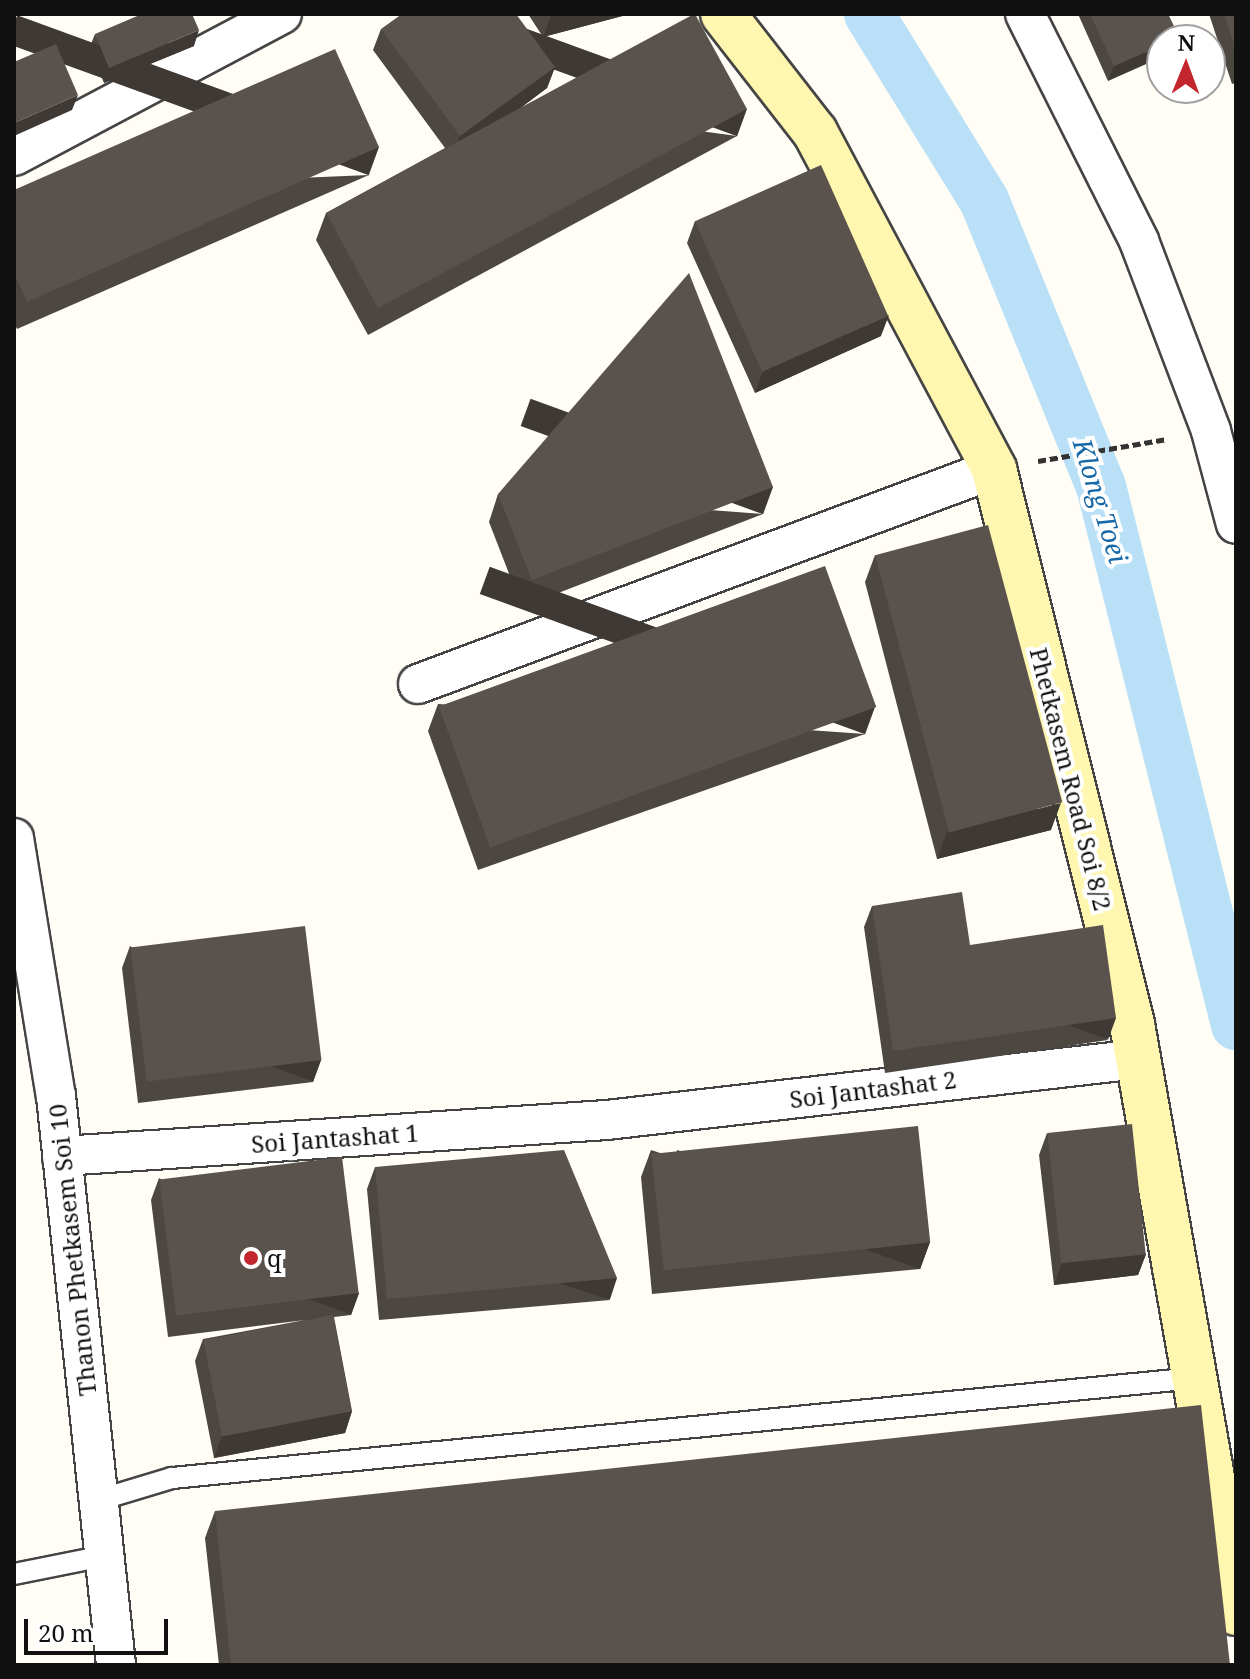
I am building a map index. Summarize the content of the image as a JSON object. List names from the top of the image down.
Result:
{
  "streets": {
    "street": [
      "Phetkasem Road Soi 8/2",
      "Soi Jantashat 2",
      "Soi Jantashat 1",
      "Thanon Phetkasem Soi 10"
    ]
  },
  "crossings": [
    ["Phetkasem Road Soi 8/2", "Soi Jantashat 2"],
    ["Soi Jantashat 2", "Soi Jantashat 1"],
    ["Soi Jantashat 1", "Thanon Phetkasem Soi 10"]
  ],
  "water": ["Klong Toei"],
  "places": ["q"],
  "scale_bar": "20 m",
  "north": "top"
}
